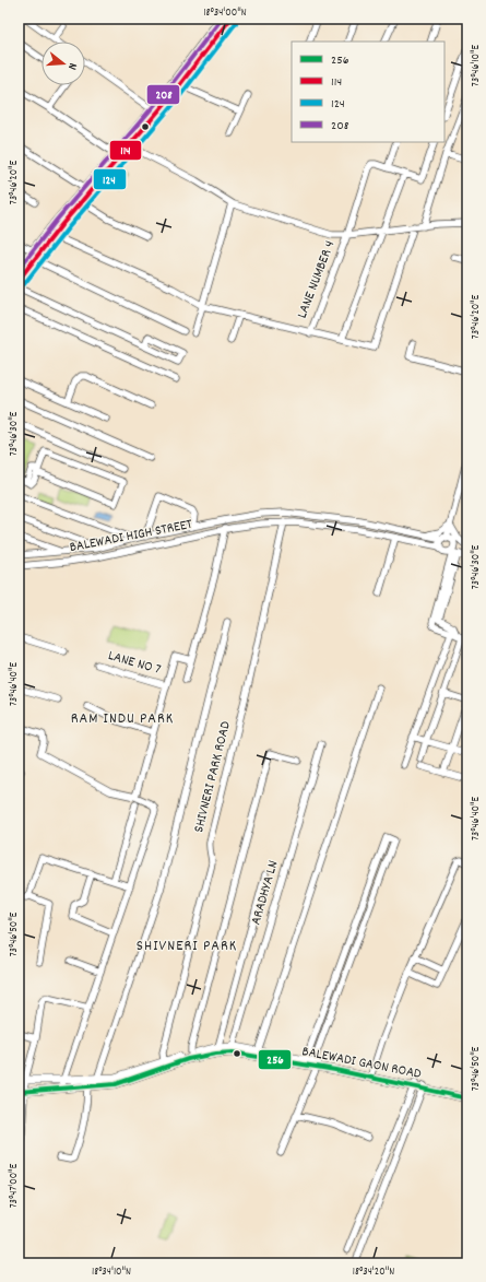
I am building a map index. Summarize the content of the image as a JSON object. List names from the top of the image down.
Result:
{
  "streets": {
    "main road": ["BALEWADI GAON ROAD"],
    "street": [
      "LANE NUMBER 4",
      "BALEWADI HIGH STREET",
      "LANE NO 7",
      "SHIVNERI PARK ROAD",
      "ARADHYA LN"
    ]
  },
  "crossings": [
    ["BALEWADI HIGH STREET", "SHIVNERI PARK ROAD"],
    ["SHIVNERI PARK ROAD", "BALEWADI GAON ROAD"],
    ["ARADHYA LN", "BALEWADI GAON ROAD"]
  ],
  "districts": ["RAM INDU PARK", "SHIVNERI PARK"],
  "lines": [
    "transit line 114",
    "transit line 208",
    "transit line 124",
    "transit line 256"
  ],
  "legend": [
    "256",
    "114",
    "124",
    "208"
  ],
  "north": "right",
  "coordinates": [
    "18°34'00\"N",
    "73°46'10\"E",
    "73°46'20\"E",
    "73°46'30\"E",
    "73°46'40\"E",
    "73°46'50\"E",
    "73°47'00\"E",
    "18°34'10\"N",
    "18°34'20\"N"
  ]
}
